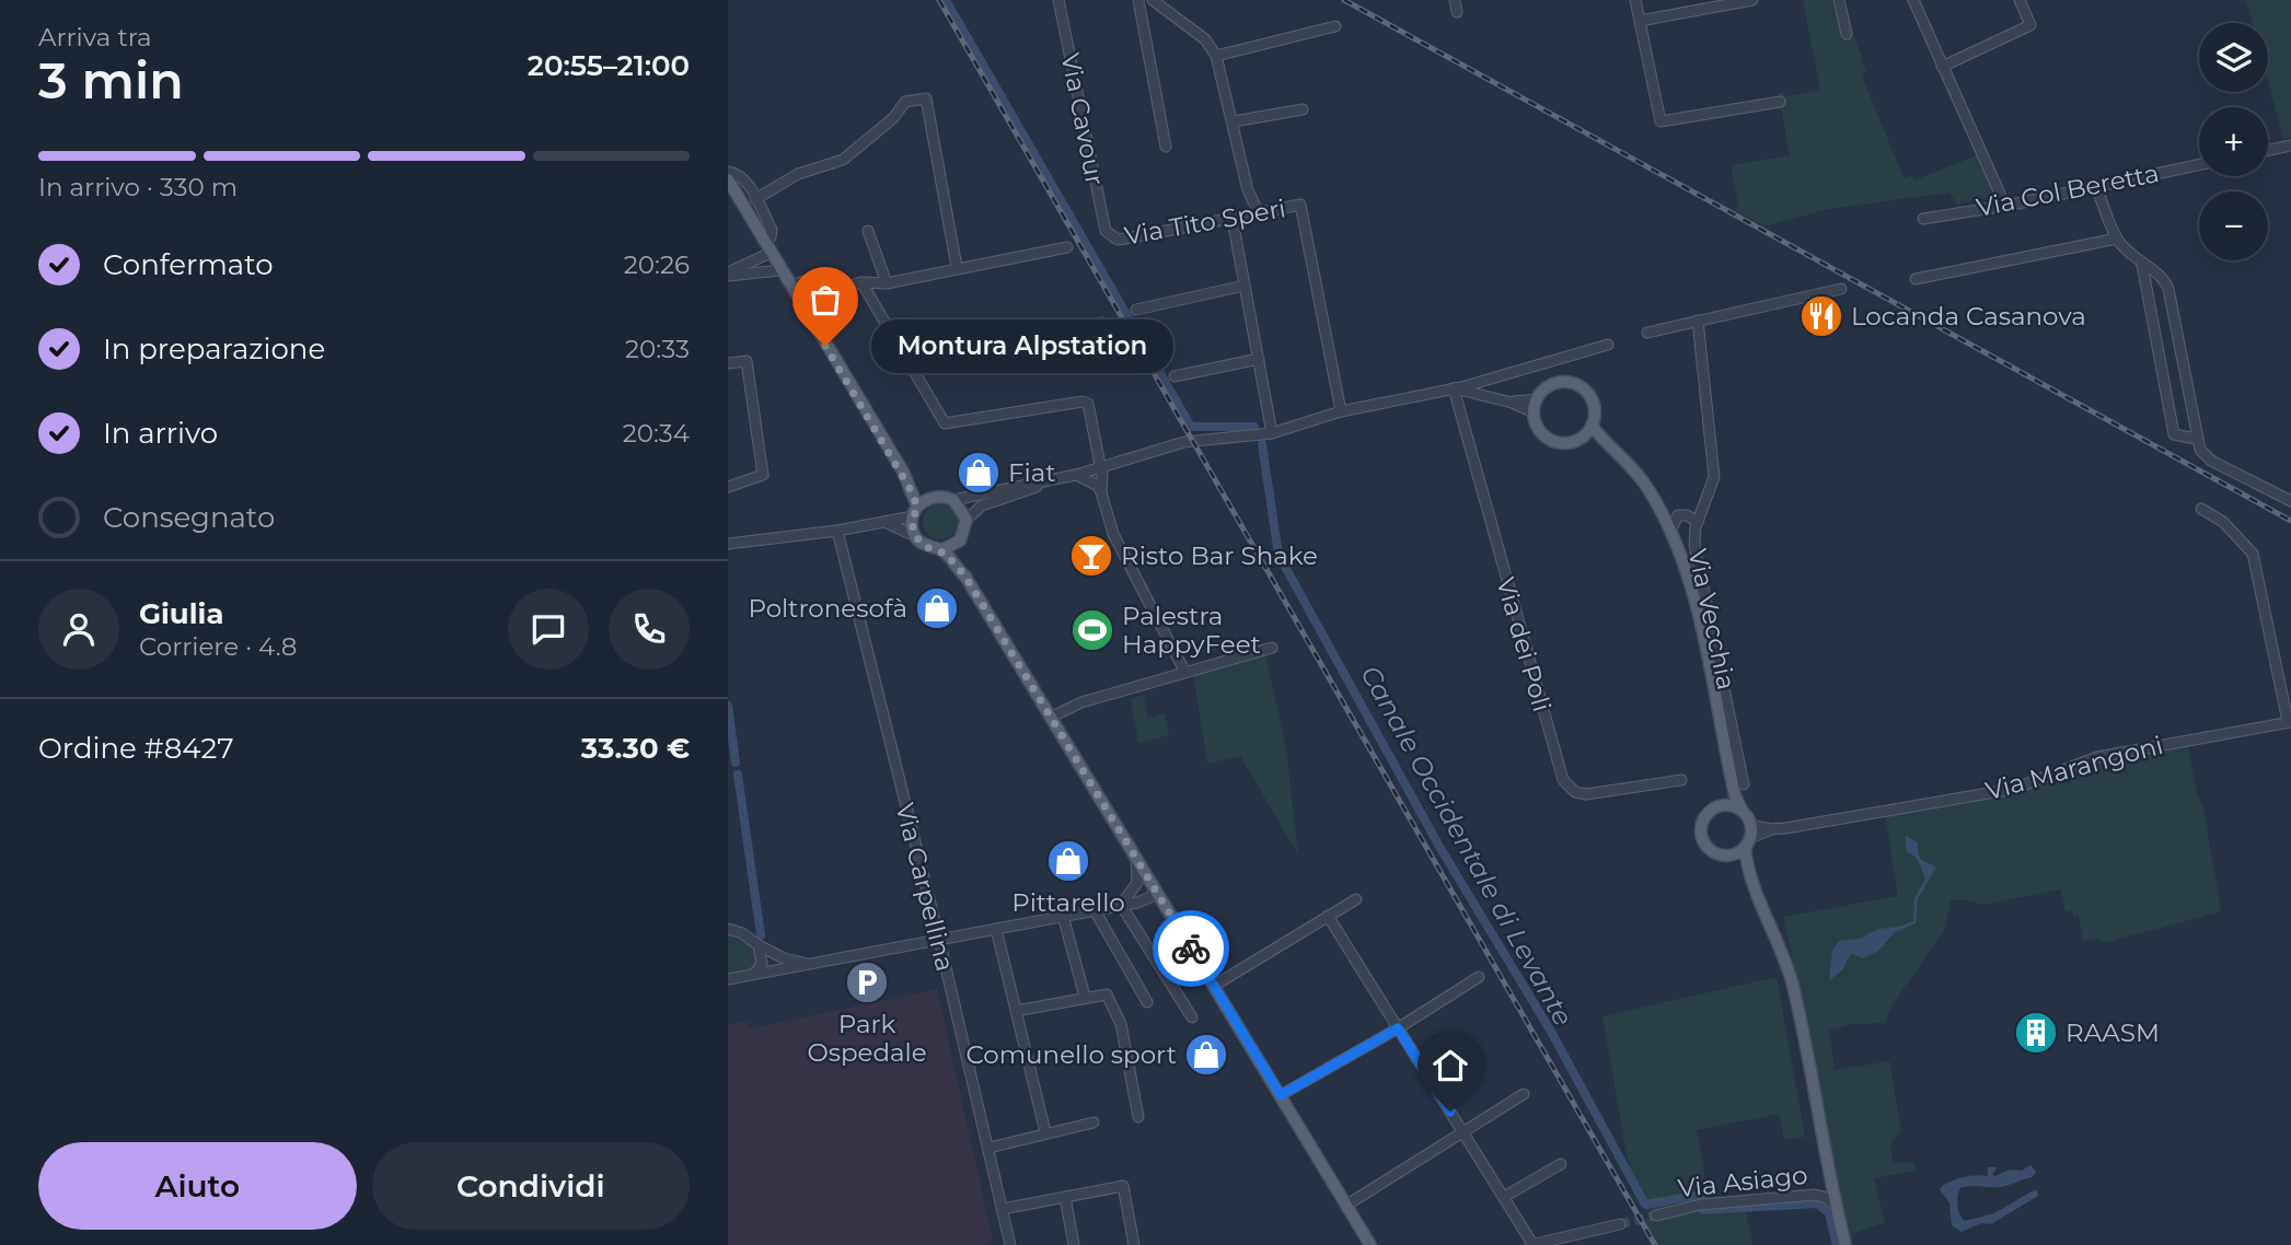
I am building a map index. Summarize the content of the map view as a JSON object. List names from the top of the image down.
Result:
{
  "streets": {
    "main road": ["Via Asiago"],
    "street": [
      "Via Cavour",
      "Via Col Beretta",
      "Via Tito Speri",
      "Via Vecchia",
      "Via dei Poli",
      "Via Marangoni",
      "Via Carpellina"
    ]
  },
  "crossings": [
    ["Via Cavour", "Via Tito Speri"]
  ],
  "water": ["Canale Occidentale di Levante"],
  "places": {
    "restaurant": ["Locanda Casanova"],
    "other": ["Montura Alpstation"],
    "shop": [
      "Fiat",
      "Poltronesofà",
      "Pittarello",
      "Comunello sport"
    ],
    "bar": ["Risto Bar Shake"],
    "sports": ["Palestra HappyFeet"],
    "parking": ["Park Ospedale"],
    "building": ["RAASM"]
  },
  "page": {
    "heading": ["3 min", "Arriva tra", "20:55–21:00"],
    "panel": [
      "Giulia",
      "Corriere · 4.8",
      "Ordine #8427",
      "33.30 €"
    ],
    "map_buttons": ["+", "−"],
    "bar": "In arrivo · 330 m",
    "list": [
      ["Confermato", "20:26"],
      ["In preparazione", "20:33"],
      ["In arrivo", "20:34"],
      "Consegnato"
    ],
    "bubble": "Montura Alpstation",
    "buttons": ["Aiuto", "Condividi"]
  }
}
